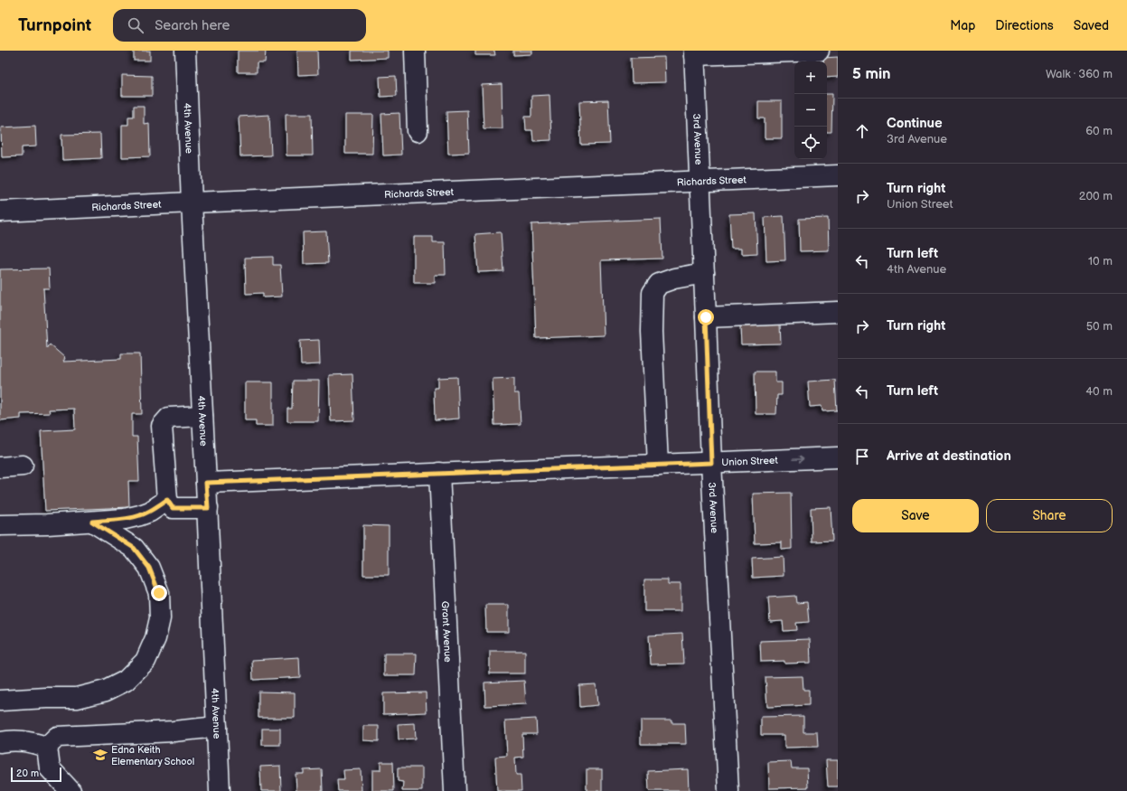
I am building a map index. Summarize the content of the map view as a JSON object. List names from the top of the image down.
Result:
{
  "streets": {
    "street": [
      "4th Avenue",
      "3rd Avenue",
      "Richards Street",
      "Union Street",
      "Grant Avenue"
    ]
  },
  "crossings": [
    ["4th Avenue", "Richards Street"],
    ["4th Avenue", "Union Street"],
    ["3rd Avenue", "Richards Street"],
    ["3rd Avenue", "Union Street"],
    ["Union Street", "Grant Avenue"]
  ],
  "places": {
    "school or university": ["Edna Keith Elementary School"]
  },
  "scale_bar": "20 m",
  "page": {
    "header": "Turnpoint",
    "search": "Search here",
    "nav": ["Map", "Directions", "Saved"],
    "heading": ["5 min", "Walk · 360 m"],
    "map_buttons": ["+", "−"],
    "list": [
      ["Continue", "3rd Avenue", "60 m"],
      ["Turn right", "Union Street", "200 m"],
      ["Turn left", "4th Avenue", "10 m"],
      ["Turn right", "50 m"],
      ["Turn left", "40 m"],
      "Arrive at destination"
    ],
    "buttons": ["Save", "Share"],
    "scale": "20 m"
  }
}
